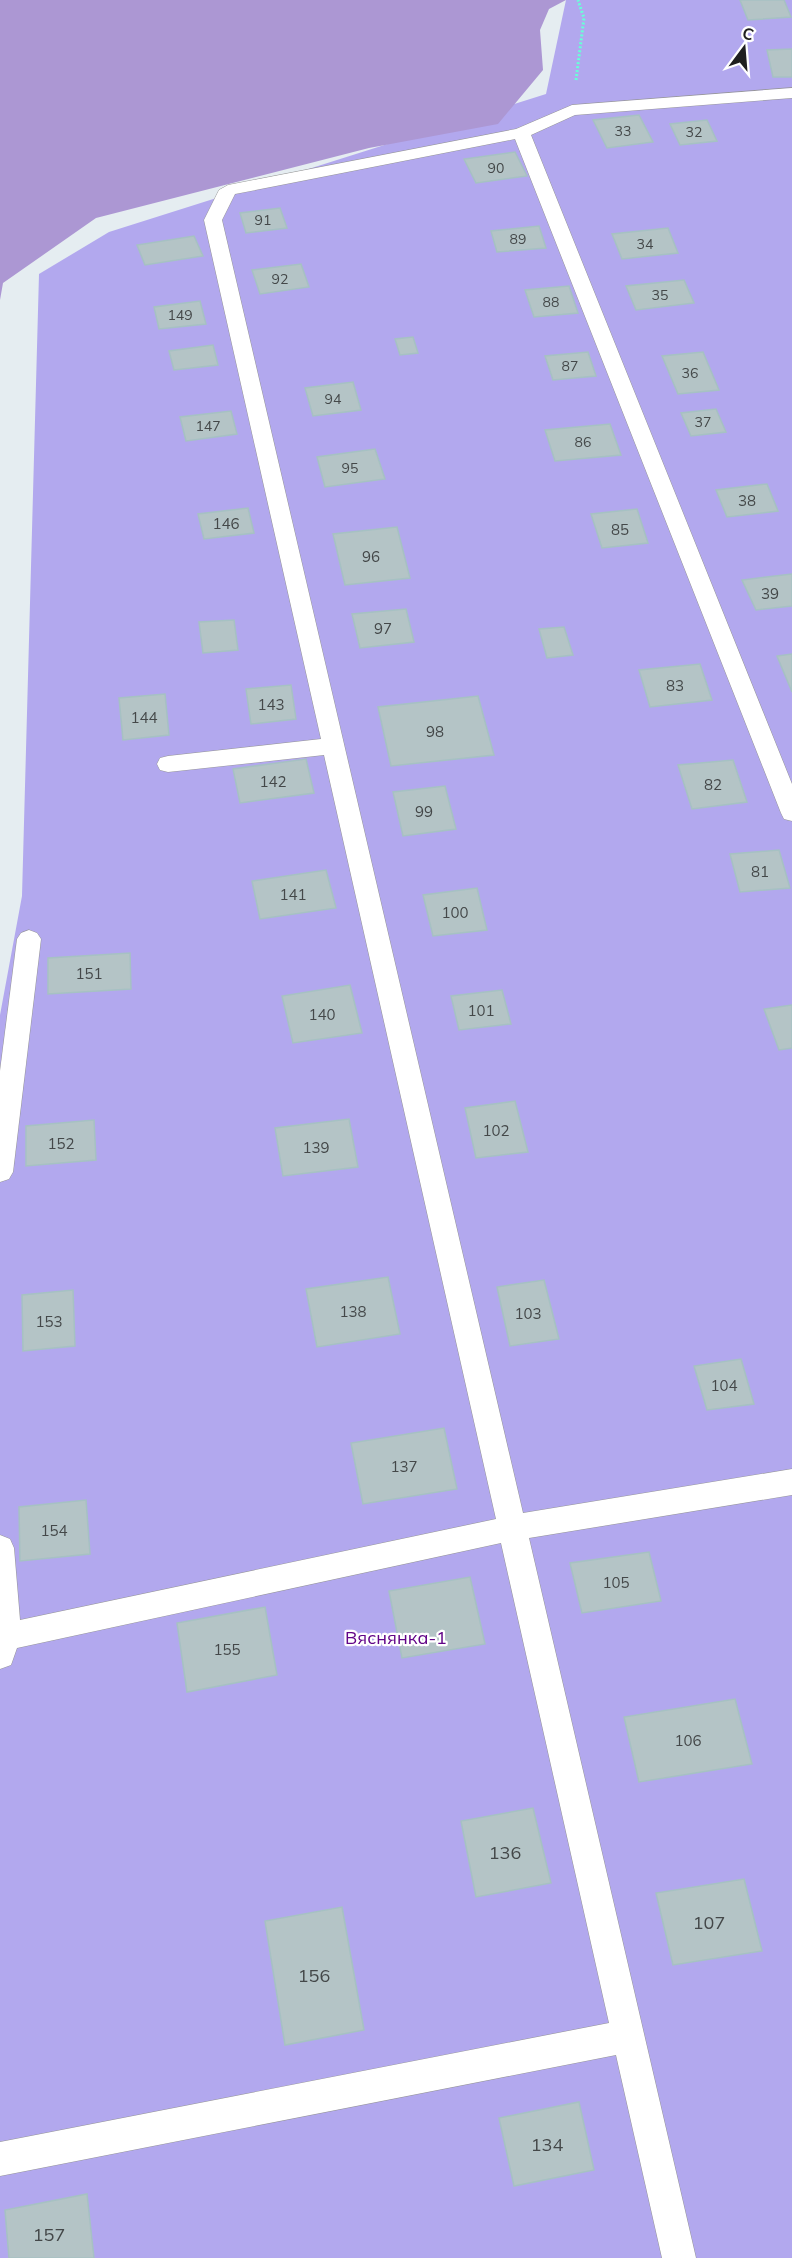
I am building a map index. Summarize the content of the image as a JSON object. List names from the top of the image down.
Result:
{
  "parks": ["Вяснянка-1"],
  "house_numbers": [
    "33",
    "32",
    "90",
    "91",
    "89",
    "34",
    "92",
    "35",
    "88",
    "149",
    "87",
    "36",
    "94",
    "37",
    "147",
    "86",
    "95",
    "38",
    "146",
    "85",
    "96",
    "39",
    "97",
    "83",
    "143",
    "144",
    "98",
    "142",
    "82",
    "99",
    "81",
    "141",
    "100",
    "151",
    "101",
    "140",
    "102",
    "152",
    "139",
    "138",
    "103",
    "153",
    "104",
    "137",
    "154",
    "105",
    "155",
    "106",
    "136",
    "107",
    "156",
    "134",
    "157"
  ],
  "north": "top"
}
